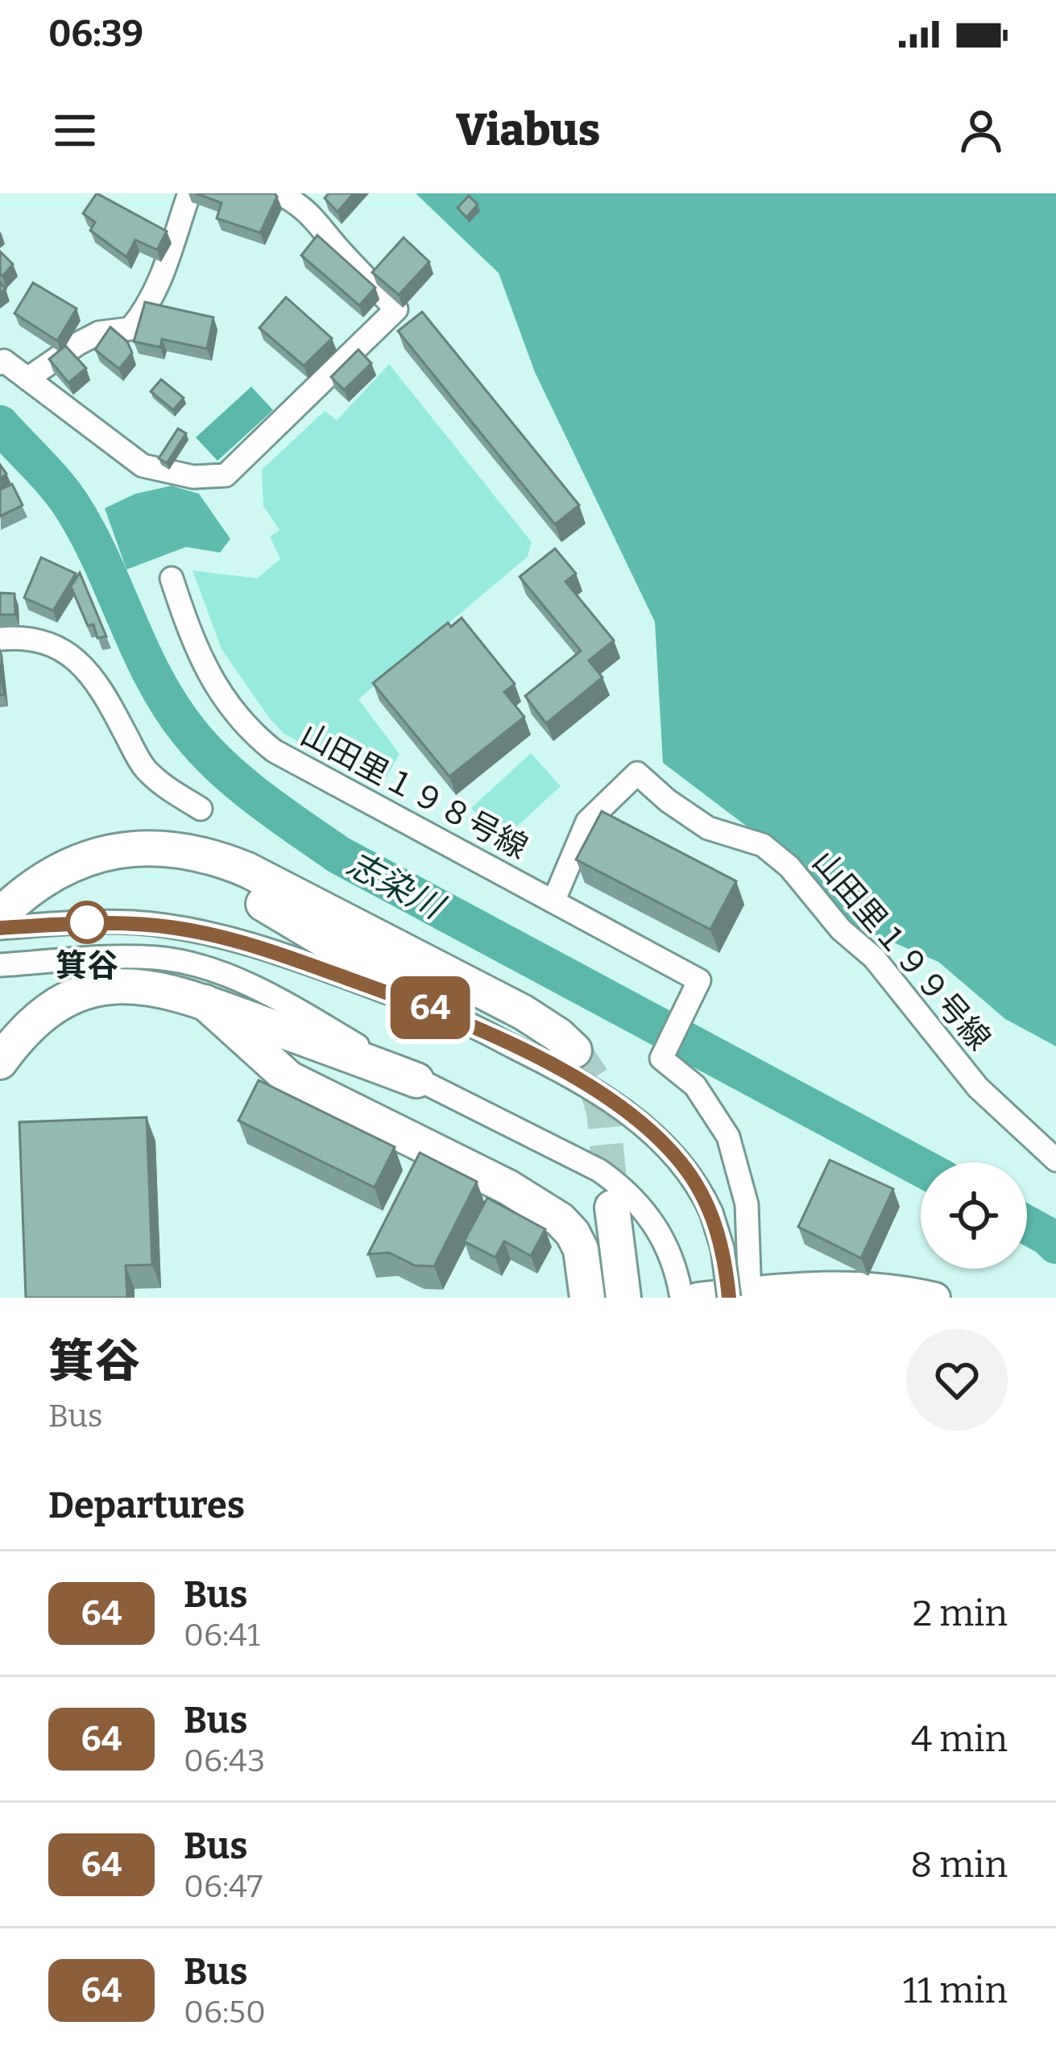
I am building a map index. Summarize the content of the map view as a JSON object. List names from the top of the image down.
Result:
{
  "streets": {
    "street": ["山田里１９８号線", "山田里１９９号線"]
  },
  "crossings": [
    ["山田里１９８号線", "山田里１９９号線"]
  ],
  "water": ["志染川"],
  "places": ["箕谷"],
  "lines": ["bus line 64"],
  "page": {
    "status": "06:39",
    "header": "Viabus",
    "on_map": "64",
    "heading": [
      ["箕谷", "Bus"],
      "Departures"
    ],
    "list": [
      {
        "mark": "64",
        "name": "Bus",
        "note": "06:41",
        "value": "2 min"
      },
      {
        "mark": "64",
        "name": "Bus",
        "note": "06:43",
        "value": "4 min"
      },
      {
        "mark": "64",
        "name": "Bus",
        "note": "06:47",
        "value": "8 min"
      },
      {
        "mark": "64",
        "name": "Bus",
        "note": "06:50",
        "value": "11 min"
      }
    ]
  }
}
